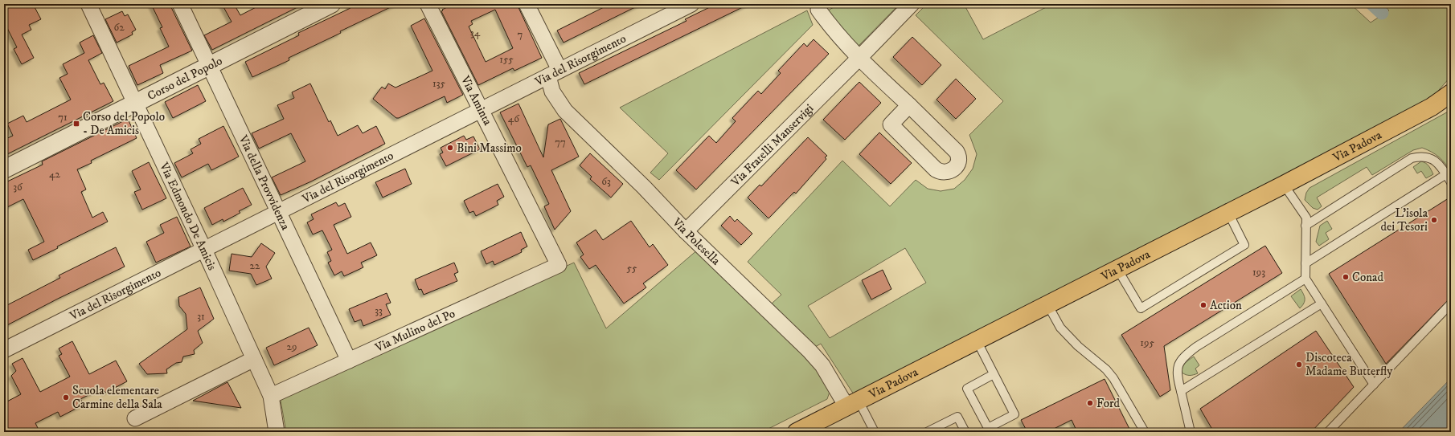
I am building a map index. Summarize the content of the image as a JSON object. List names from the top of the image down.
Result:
{
  "streets": {
    "main road": ["Via Padova"],
    "street": [
      "Via del Risorgimento",
      "Corso del Popolo",
      "Via Aminta",
      "Via Fratelli Manservigi",
      "Via della Provvidenza",
      "Via Edmondo De Amicis",
      "Via Polesella",
      "Via Mulino del Po"
    ]
  },
  "crossings": [
    ["Via del Risorgimento", "Via Aminta"],
    ["Via del Risorgimento", "Via della Provvidenza"],
    ["Via del Risorgimento", "Via Edmondo De Amicis"],
    ["Via del Risorgimento", "Via Polesella"],
    ["Corso del Popolo", "Via della Provvidenza"],
    ["Corso del Popolo", "Via Edmondo De Amicis"],
    ["Via Aminta", "Via Mulino del Po"],
    ["Via Fratelli Manservigi", "Via Polesella"],
    ["Via Padova", "Via Polesella"],
    ["Via della Provvidenza", "Via Mulino del Po"],
    ["Via Edmondo De Amicis", "Via Mulino del Po"]
  ],
  "places": {
    "transit": ["Corso del Popolo - De Amicis"],
    "other": [
      "Bini Massimo",
      "L'isola dei Tesori",
      "Conad",
      "Action",
      "Discoteca Madame Butterfly",
      "Scuola elementare Carmine della Sala",
      "Ford"
    ]
  },
  "house_numbers": [
    "62",
    "34",
    "7",
    "155",
    "135",
    "71",
    "46",
    "77",
    "42",
    "63",
    "36",
    "22",
    "55",
    "193",
    "33",
    "31",
    "195",
    "29"
  ]
}
